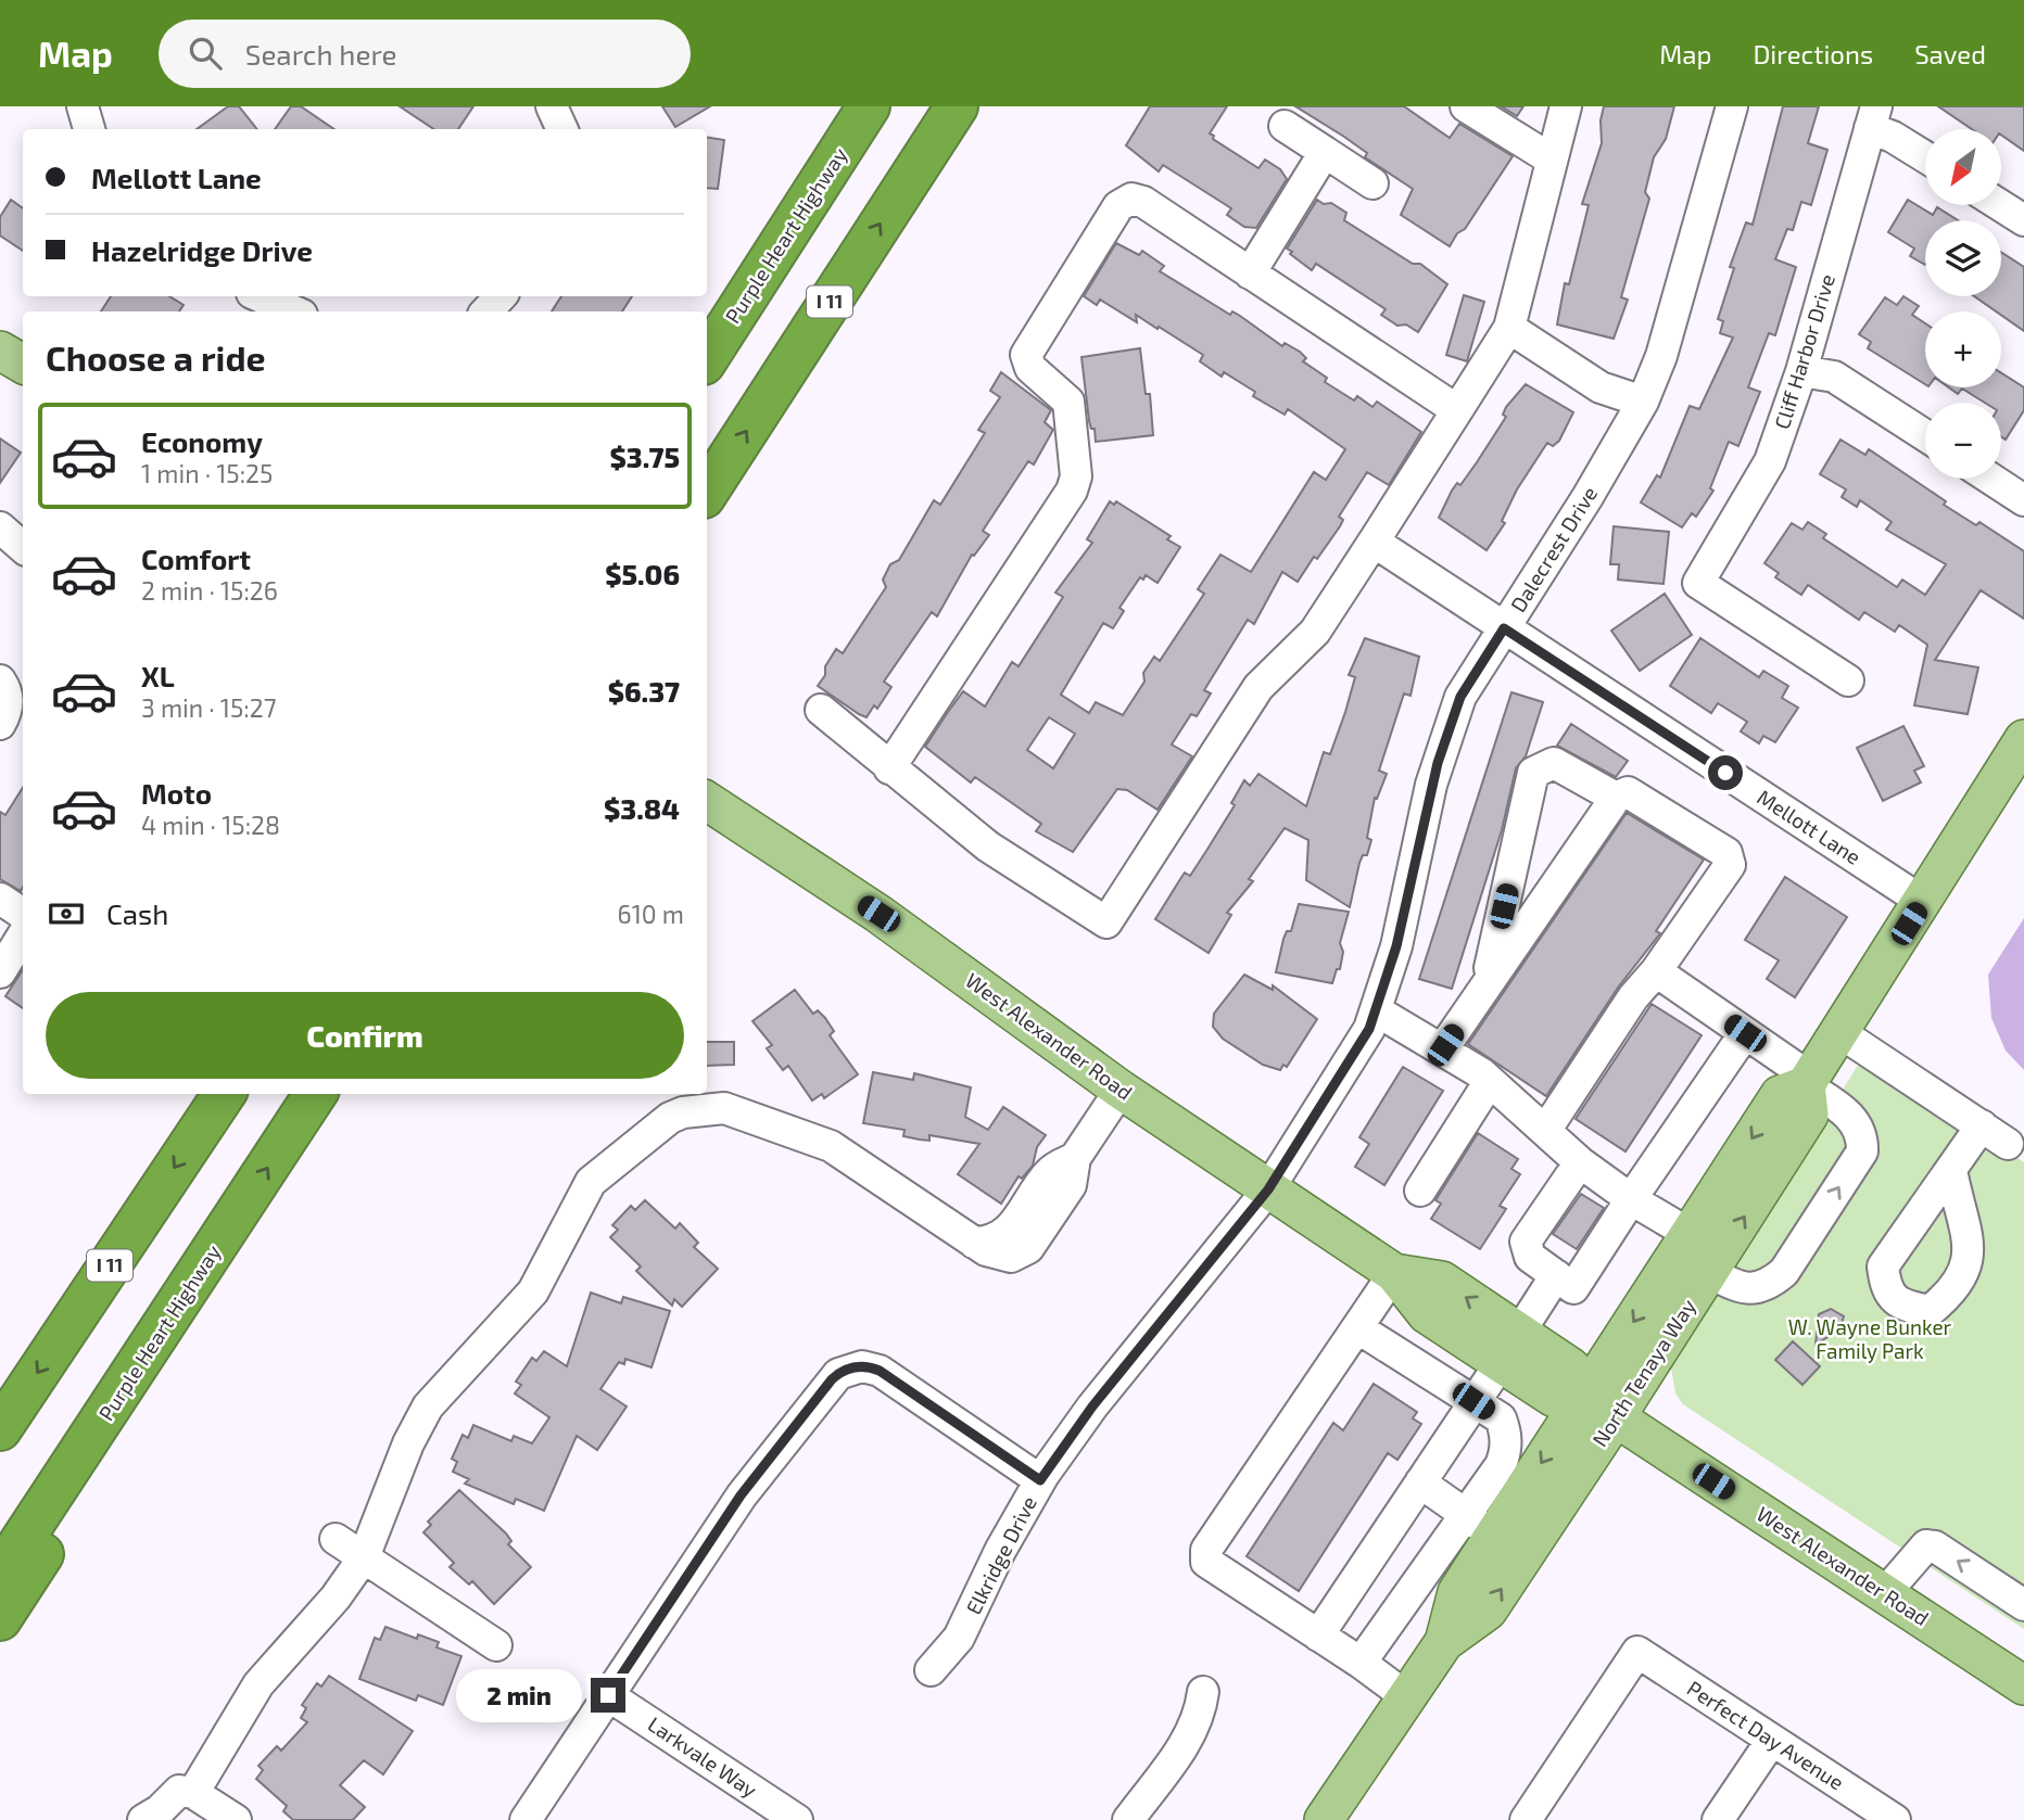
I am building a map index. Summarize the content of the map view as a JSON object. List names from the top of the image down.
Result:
{
  "streets": {
    "highway": ["Purple Heart Highway", "I 11"],
    "main road": ["West Alexander Road", "North Tenaya Way"],
    "street": [
      "Cliff Harbor Drive",
      "Dalecrest Drive",
      "Mellott Lane",
      "Elkridge Drive",
      "Perfect Day Avenue",
      "Larkvale Way"
    ]
  },
  "crossings": [
    ["Dalecrest Drive", "Mellott Lane"],
    ["Dalecrest Drive", "West Alexander Road"],
    ["Dalecrest Drive", "Elkridge Drive"],
    ["Mellott Lane", "North Tenaya Way"],
    ["West Alexander Road", "North Tenaya Way"],
    ["West Alexander Road", "Elkridge Drive"]
  ],
  "parks": ["W. Wayne Bunker Family Park"],
  "north": "bottom left",
  "page": {
    "header": "Map",
    "search": "Search here",
    "nav": ["Map", "Directions", "Saved"],
    "map_buttons": ["+", "−"],
    "banner": ["Mellott Lane", "Hazelridge Drive"],
    "heading": "Choose a ride",
    "list": [
      {
        "name": "Economy",
        "note": "1 min · 15:25",
        "value": "$3.75"
      },
      {
        "name": "Comfort",
        "note": "2 min · 15:26",
        "value": "$5.06"
      },
      {
        "name": "XL",
        "note": "3 min · 15:27",
        "value": "$6.37"
      },
      {
        "name": "Moto",
        "note": "4 min · 15:28",
        "value": "$3.84"
      }
    ],
    "pay": ["Cash", "610 m"],
    "buttons": "Confirm",
    "bubble": "2 min"
  }
}
